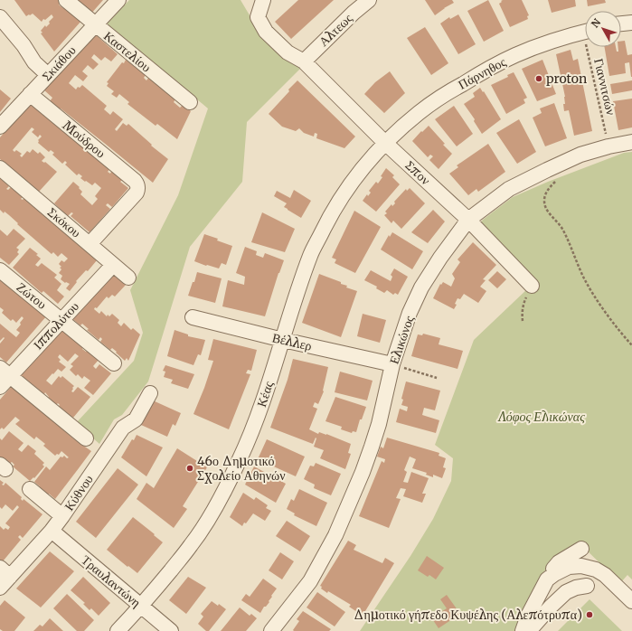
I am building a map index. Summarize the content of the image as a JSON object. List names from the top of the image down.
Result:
{
  "streets": {
    "street": [
      "Αλτεως",
      "Καστελίου",
      "Σκιάθου",
      "Πάρνηθος",
      "Μούδρου",
      "Σπον",
      "Σκόκου",
      "Ζώτου",
      "Ιππολύτου",
      "Ελικώνος",
      "Βέλλερ",
      "Κέας",
      "Κύθνου",
      "Τραυλαντώνη"
    ],
    "path": ["Γιαννιτσών"]
  },
  "crossings": [
    ["Αλτεως", "Σπον"],
    ["Καστελίου", "Σκιάθου"],
    ["Σκιάθου", "Μούδρου"],
    ["Πάρνηθος", "Σπον"],
    ["Πάρνηθος", "Κέας"],
    ["Γιαννιτσών", "Ελικώνος"],
    ["Μούδρου", "Σκόκου"],
    ["Σπον", "Ελικώνος"],
    ["Σπον", "Κέας"],
    ["Σκόκου", "Ιππολύτου"],
    ["Ζώτου", "Ιππολύτου"],
    ["Ελικώνος", "Βέλλερ"],
    ["Βέλλερ", "Κέας"],
    ["Κέας", "Τραυλαντώνη"],
    ["Κύθνου", "Τραυλαντώνη"]
  ],
  "parks": ["Λόφος Ελικώνας"],
  "places": ["proton", "46ο Δημοτικό Σχολείο Αθηνών", "Δημοτικό γήπεδο Κυψέλης (Αλεπότρυπα)"],
  "north": "top left"
}
